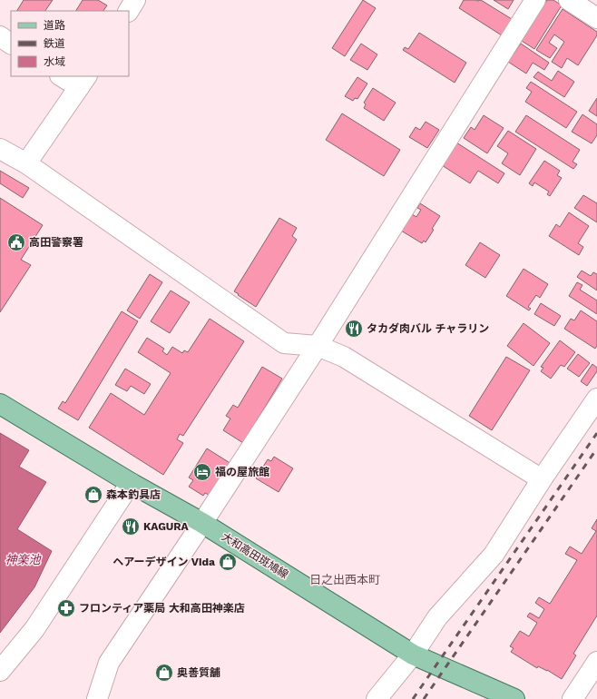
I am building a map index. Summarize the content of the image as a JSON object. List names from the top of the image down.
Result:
{
  "streets": {
    "main road": ["大和高田斑鳩線"]
  },
  "districts": ["日之出西本町"],
  "water": ["神楽池"],
  "places": {
    "public building": ["高田警察署"],
    "restaurant": ["タカダ肉バル チャラリン", "KAGURA"],
    "hotel": ["福の屋旅館"],
    "shop": ["森本釣具店", "ヘアーデザイン Vida", "奥善質舗"],
    "pharmacy": ["フロンティア薬局 大和高田神楽店"]
  },
  "legend": ["道路", "鉄道", "水域"]
}
